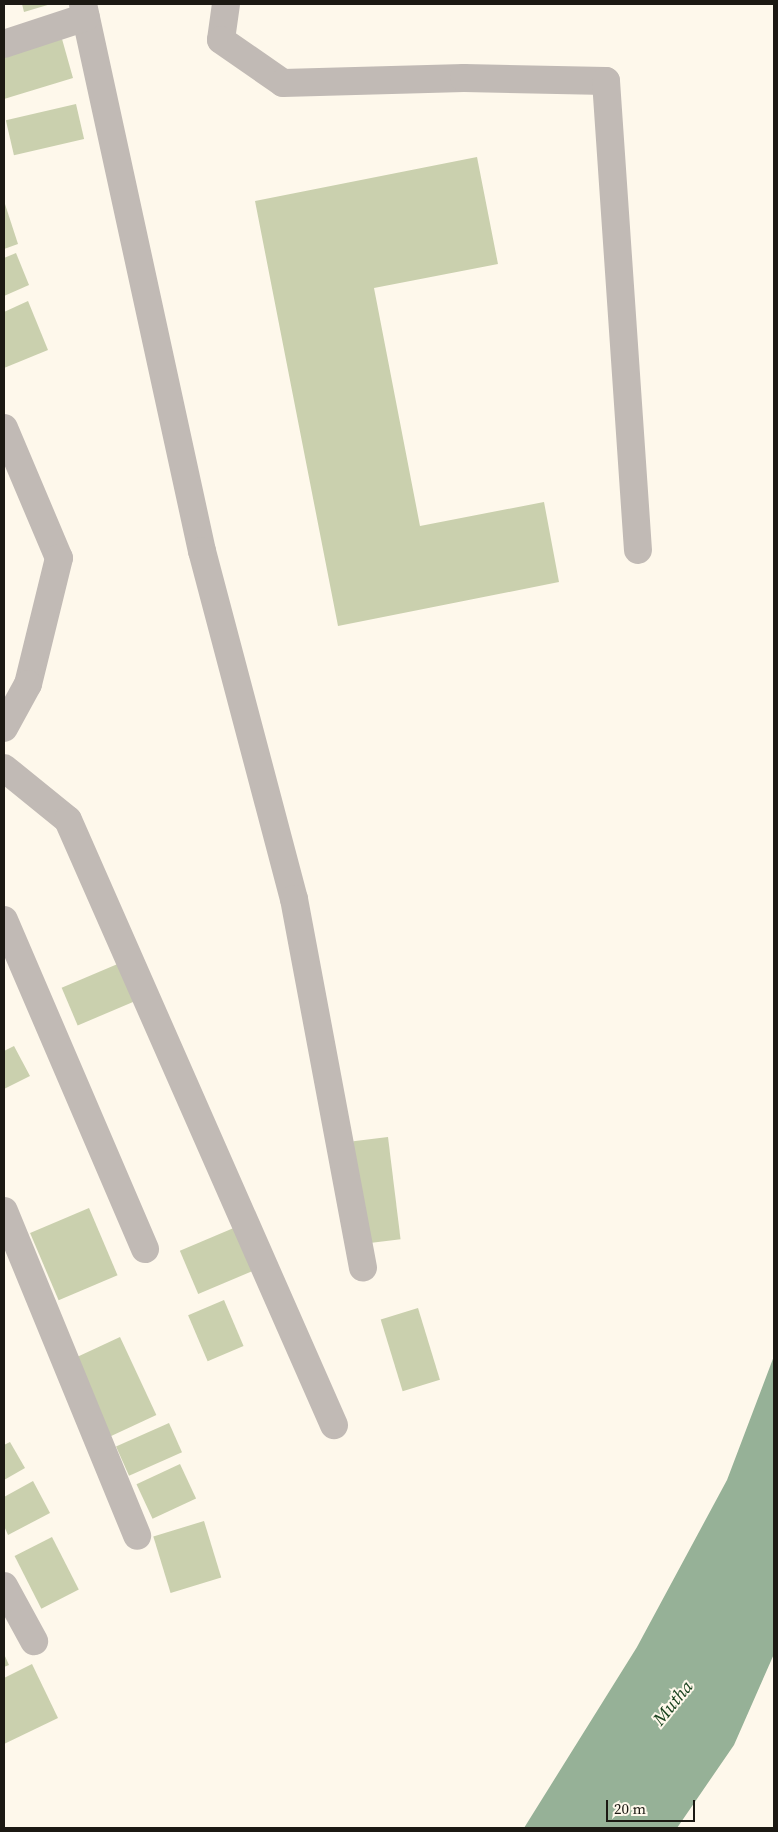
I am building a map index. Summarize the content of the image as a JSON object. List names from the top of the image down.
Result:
{
  "water": ["Mutha"],
  "scale_bar": "20 m"
}
